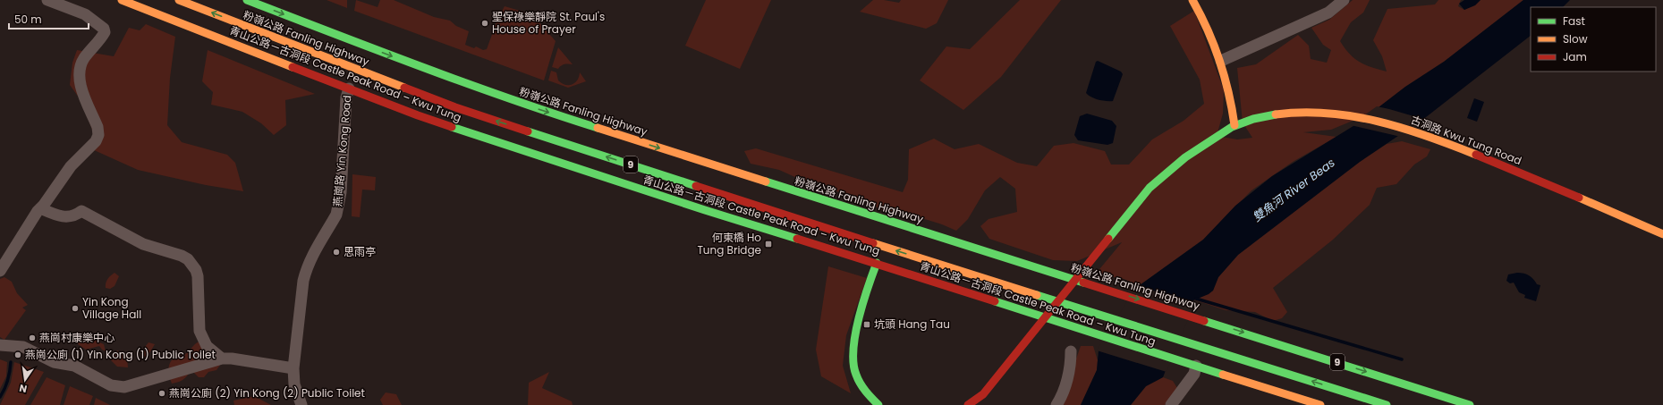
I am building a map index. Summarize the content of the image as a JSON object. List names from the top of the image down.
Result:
{
  "streets": {
    "main road": [
      "粉嶺公路 Fanling Highway",
      "青山公路－古洞段 Castle Peak Road – Kwu Tung",
      "古洞路 Kwu Tung Road",
      "9"
    ],
    "street": ["燕崗路 Yin Kong Road"]
  },
  "crossings": [
    ["青山公路－古洞段 Castle Peak Road – Kwu Tung", "燕崗路 Yin Kong Road"]
  ],
  "water": ["雙魚河 River Beas"],
  "places": {
    "other": [
      "聖保祿樂靜院 St. Paul's House of Prayer",
      "思雨亭",
      "Yin Kong Village Hall",
      "燕崗村康樂中心",
      "燕崗公廁 (1) Yin Kong (1) Public Toilet",
      "燕崗公廁 (2) Yin Kong (2) Public Toilet"
    ],
    "transit": ["何東橋 Ho Tung Bridge", "坑頭 Hang Tau"]
  },
  "legend": ["Fast", "Slow", "Jam"],
  "scale_bar": "50 m",
  "north": "bottom"
}
